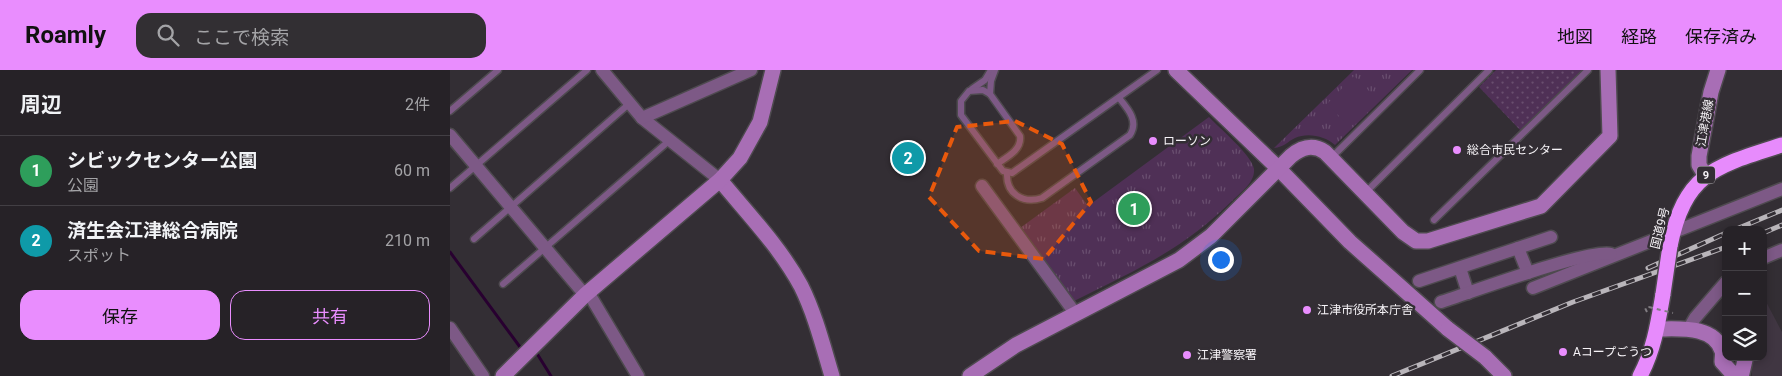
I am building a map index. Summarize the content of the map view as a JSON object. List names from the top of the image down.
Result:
{
  "streets": {
    "highway": ["9", "国道9号"],
    "street": ["江津港線"]
  },
  "crossings": [
    ["江津港線", "国道9号"]
  ],
  "places": [
    "ローソン",
    "総合市民センター",
    "江津市役所本庁舎",
    "Aコープごうつ",
    "江津警察署"
  ],
  "page": {
    "header": "Roamly",
    "search": "ここで検索",
    "nav": ["地図", "経路", "保存済み"],
    "heading": ["周辺", "2件"],
    "list": [
      {
        "mark": "1",
        "name": "シビックセンター公園",
        "note": "公園",
        "value": "60 m"
      },
      {
        "mark": "2",
        "name": "済生会江津総合病院",
        "note": "スポット",
        "value": "210 m"
      }
    ],
    "pins": ["2", "1"],
    "map_buttons": ["+", "−"],
    "buttons": ["保存", "共有"]
  }
}
